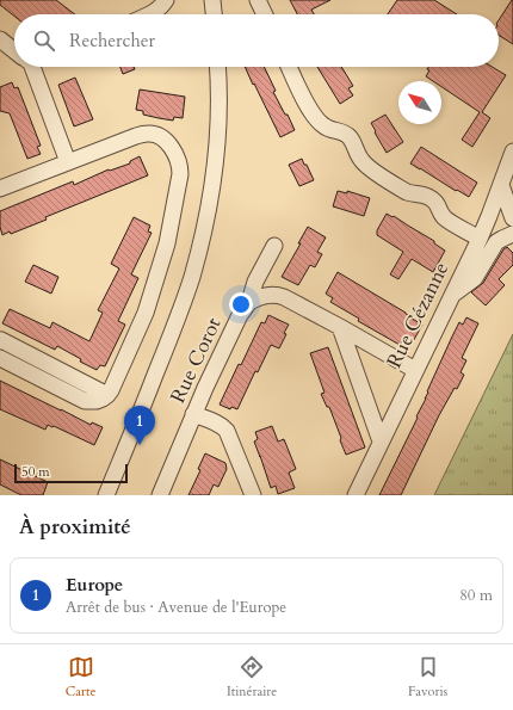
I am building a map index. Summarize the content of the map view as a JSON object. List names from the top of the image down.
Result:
{
  "streets": {
    "street": ["Rue Cézanne", "Rue Corot"]
  },
  "scale_bar": "50 m",
  "north": "top left",
  "page": {
    "search": "Rechercher",
    "pins": "1",
    "scale": "50 m",
    "heading": "À proximité",
    "list": [
      {
        "mark": "1",
        "name": "Europe",
        "note": "Arrêt de bus · Avenue de l'Europe",
        "value": "80 m"
      }
    ],
    "nav": ["Carte", "Itinéraire", "Favoris"]
  }
}
